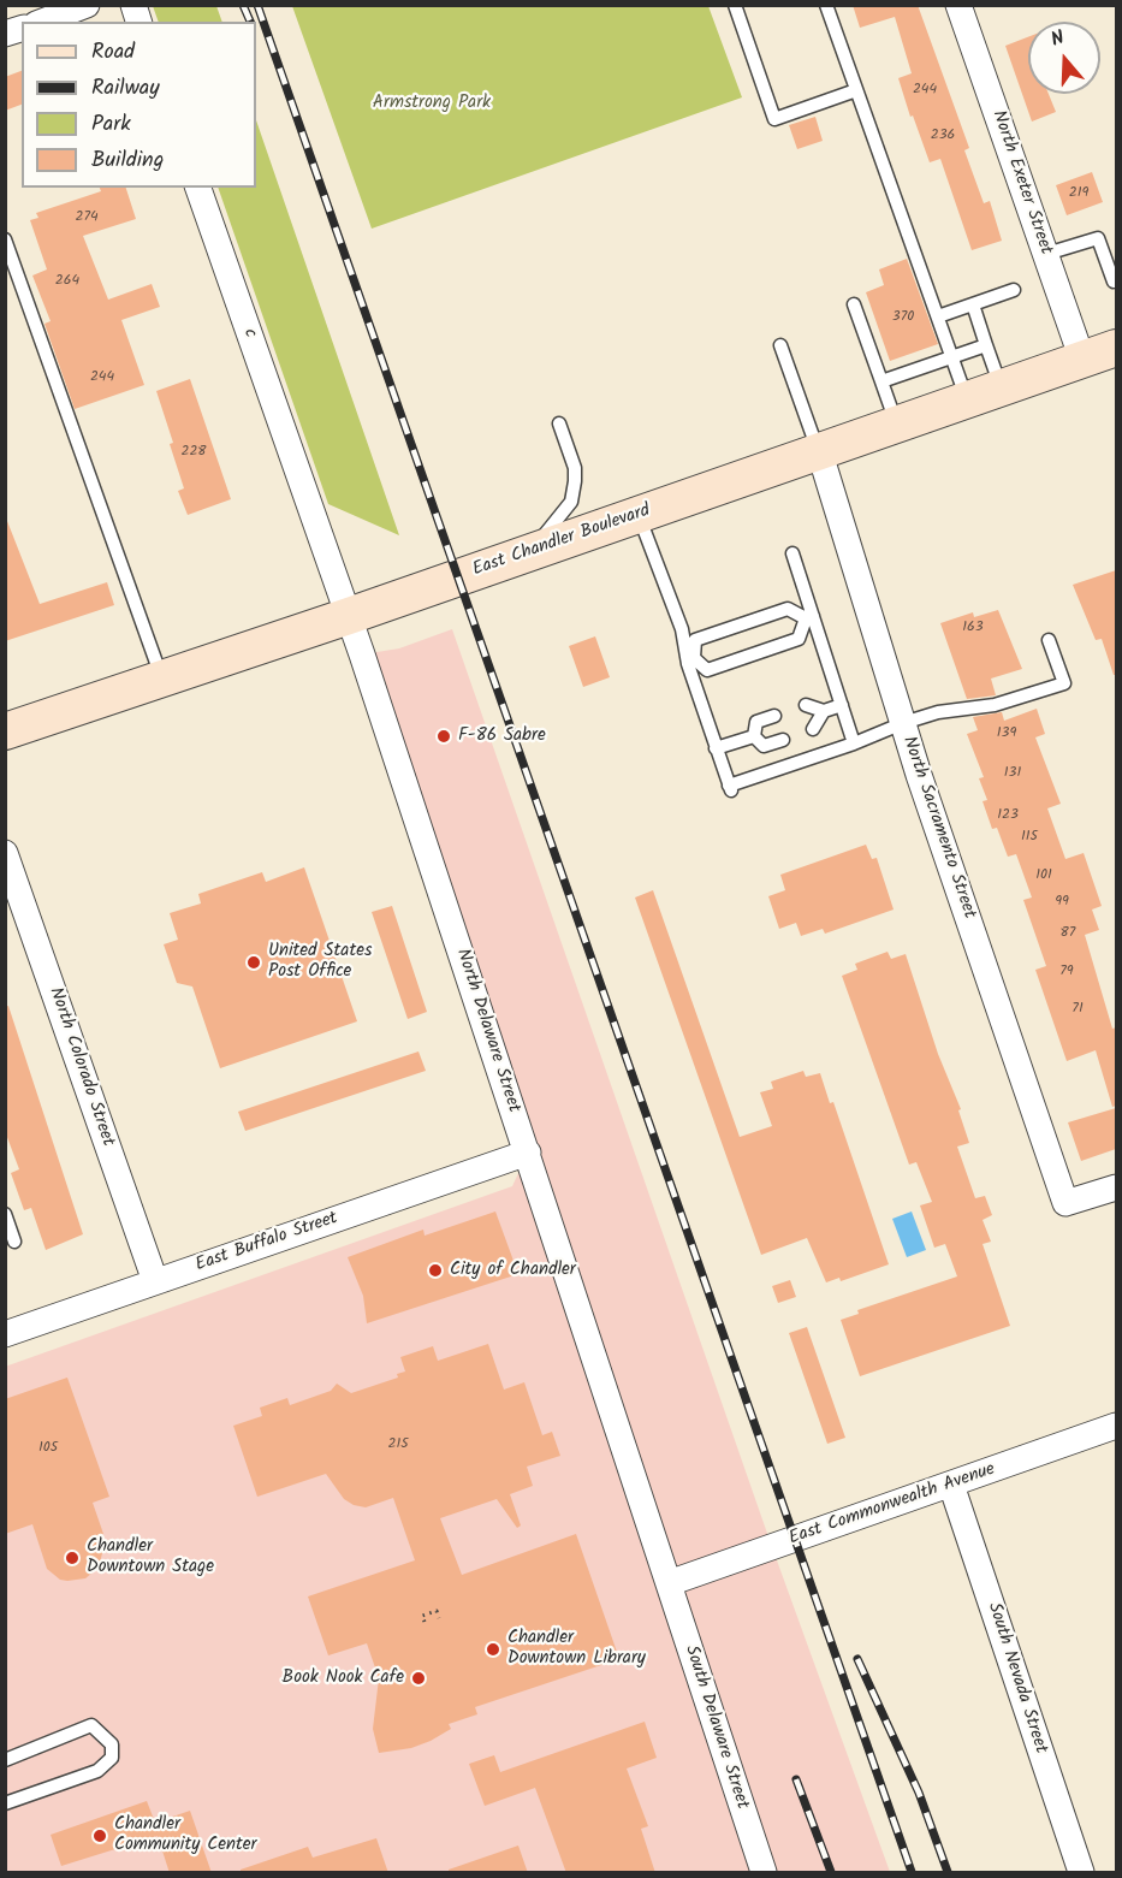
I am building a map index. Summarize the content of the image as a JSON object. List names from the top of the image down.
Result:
{
  "streets": {
    "main road": ["East Chandler Boulevard"],
    "street": [
      "North Exeter Street",
      "c",
      "North Sacramento Street",
      "North Delaware Street",
      "North Colorado Street",
      "East Buffalo Street",
      "East Commonwealth Avenue",
      "South Nevada Street",
      "South Delaware Street"
    ]
  },
  "crossings": [
    ["North Exeter Street", "East Chandler Boulevard"],
    ["c", "North Delaware Street"],
    ["East Chandler Boulevard", "North Sacramento Street"],
    ["East Chandler Boulevard", "North Delaware Street"],
    ["North Delaware Street", "East Buffalo Street"],
    ["North Delaware Street", "East Commonwealth Avenue"],
    ["North Delaware Street", "South Delaware Street"],
    ["North Colorado Street", "East Buffalo Street"],
    ["East Commonwealth Avenue", "South Nevada Street"],
    ["East Commonwealth Avenue", "South Delaware Street"]
  ],
  "parks": ["Armstrong Park"],
  "places": [
    "F-86 Sabre",
    "United States Post Office",
    "City of Chandler",
    "Chandler Downtown Stage",
    "Chandler Downtown Library",
    "Book Nook Cafe",
    "Chandler Community Center"
  ],
  "house_numbers": [
    "244",
    "236",
    "219",
    "274",
    "264",
    "370",
    "244",
    "228",
    "163",
    "139",
    "131",
    "123",
    "115",
    "101",
    "99",
    "87",
    "79",
    "71",
    "215",
    "105"
  ],
  "legend": [
    "Road",
    "Railway",
    "Park",
    "Building"
  ],
  "north": "top"
}
